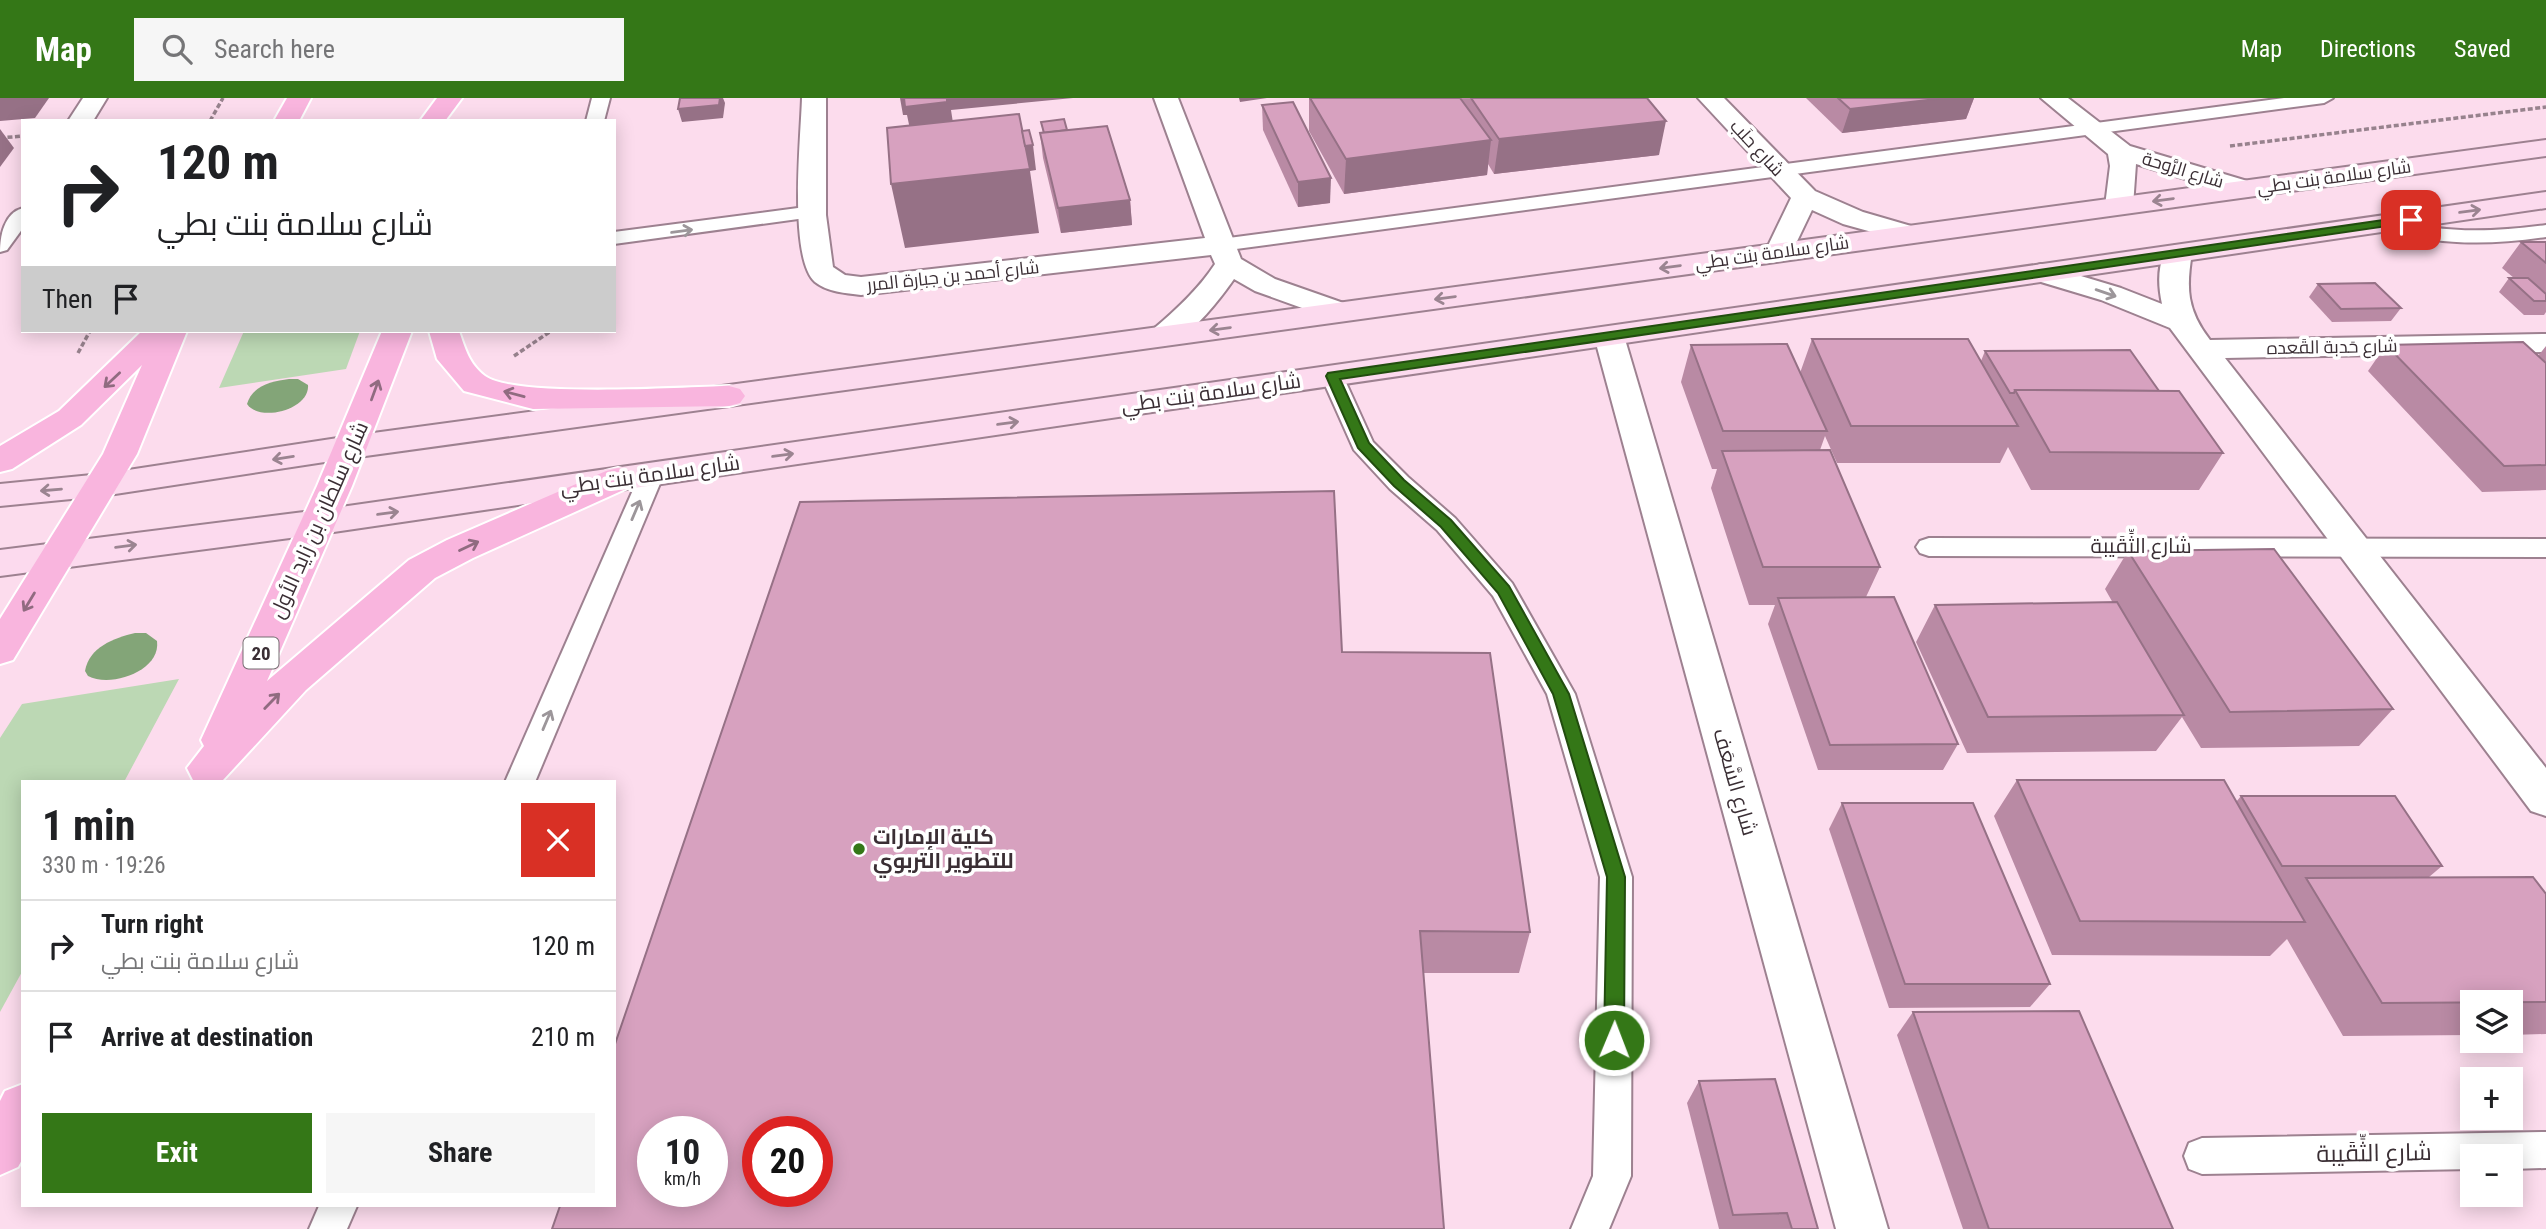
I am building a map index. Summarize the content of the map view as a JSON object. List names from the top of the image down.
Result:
{
  "streets": {
    "main road": ["شارع سلامة بنت بطي", "شارع سلطان بن زايد الأول", "20"],
    "street": [
      "شارع حلَب",
      "شارع الرَّوحة",
      "شارع أحمد بن جبارة المرر",
      "شارع حَدبة القَعده",
      "شارع السَّعَف"
    ],
    "lane": ["شارع الثِّقَيبة"]
  },
  "crossings": [
    ["شارع حلَب", "شارع سلامة بنت بطي"],
    ["شارع الرَّوحة", "شارع سلامة بنت بطي"],
    ["شارع سلامة بنت بطي", "شارع سلطان بن زايد الأول"],
    ["شارع سلامة بنت بطي", "شارع السَّعَف"]
  ],
  "places": ["كلية الإمارات للتطوير التربوي"],
  "page": {
    "header": "Map",
    "search": "Search here",
    "nav": ["Map", "Directions", "Saved"],
    "turn": ["120 m", "شارع سلامة بنت بطي"],
    "then": "Then",
    "heading": ["1 min", "330 m · 19:26"],
    "list": [
      {
        "name": "Turn right",
        "note": "شارع سلامة بنت بطي",
        "value": "120 m"
      },
      {
        "name": "Arrive at destination",
        "value": "210 m"
      }
    ],
    "map_buttons": ["+", "−"],
    "buttons": ["Exit", "Share"],
    "speed": "10 km/h",
    "limit": "20"
  }
}
